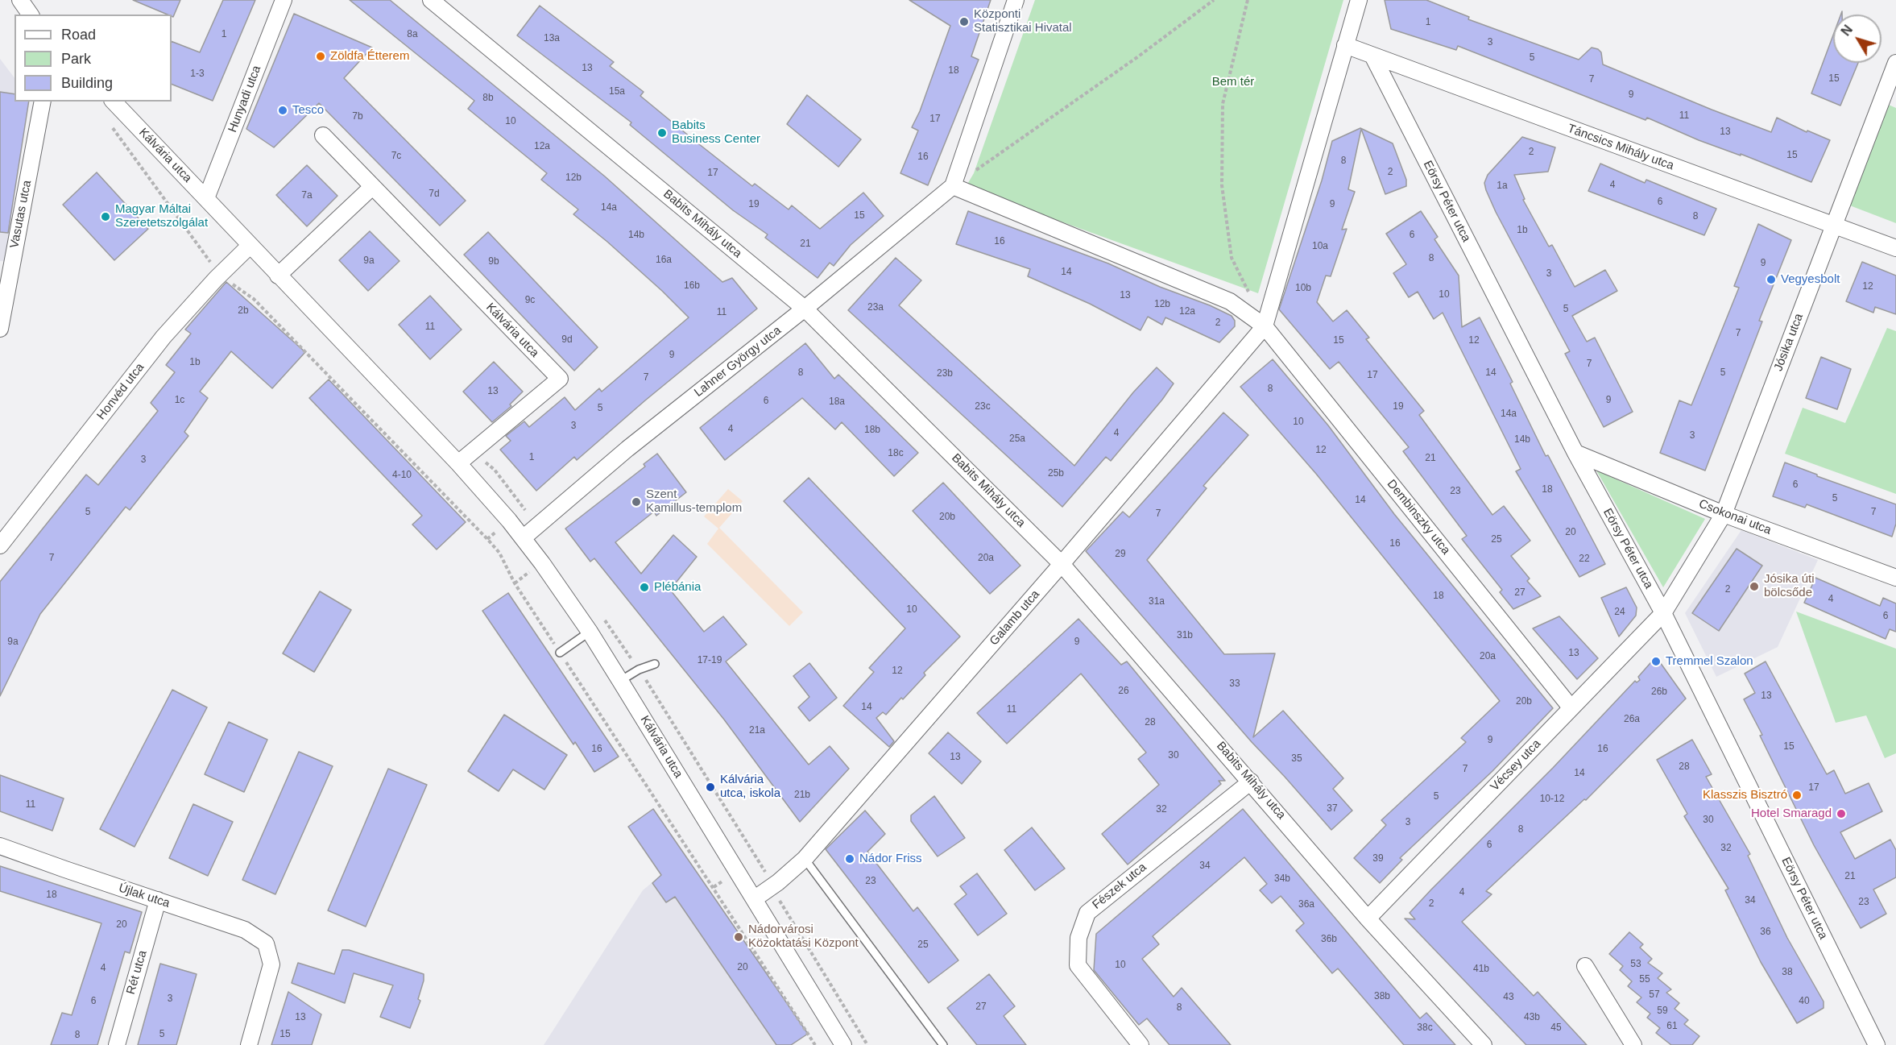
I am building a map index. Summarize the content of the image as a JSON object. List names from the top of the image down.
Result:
{
  "streets": {
    "street": [
      "Hunyadi utca",
      "Táncsics Mihály utca",
      "Kálvária utca",
      "Eörsy Péter utca",
      "Vasutas utca",
      "Babits Mihály utca",
      "Jósika utca",
      "Lahner György utca",
      "Honvéd utca",
      "Dembinszky utca",
      "Csokonai utca",
      "Galamb utca",
      "Vécsey utca",
      "Fészek utca",
      "Újlak utca",
      "Rét utca"
    ]
  },
  "crossings": [
    ["Hunyadi utca", "Kálvária utca"],
    ["Táncsics Mihály utca", "Eörsy Péter utca"],
    ["Táncsics Mihály utca", "Jósika utca"],
    ["Kálvária utca", "Lahner György utca"],
    ["Kálvária utca", "Honvéd utca"],
    ["Kálvária utca", "Galamb utca"],
    ["Eörsy Péter utca", "Jósika utca"],
    ["Eörsy Péter utca", "Csokonai utca"],
    ["Eörsy Péter utca", "Vécsey utca"],
    ["Babits Mihály utca", "Lahner György utca"],
    ["Babits Mihály utca", "Galamb utca"],
    ["Babits Mihály utca", "Vécsey utca"],
    ["Babits Mihály utca", "Fészek utca"],
    ["Jósika utca", "Csokonai utca"],
    ["Jósika utca", "Vécsey utca"],
    ["Dembinszky utca", "Galamb utca"],
    ["Dembinszky utca", "Vécsey utca"],
    ["Újlak utca", "Rét utca"]
  ],
  "parks": ["Bem tér"],
  "places": [
    "Központi Statisztikai Hivatal",
    "Zöldfa Étterem",
    "Tesco",
    "Babits Business Center",
    "Magyar Máltai Szeretetszolgálat",
    "Vegyesbolt",
    "Szent Kamillus-templom",
    "Jósika úti bölcsőde",
    "Plébánia",
    "Tremmel Szalon",
    "Kálvária utca, iskola",
    "Klasszis Bisztró",
    "Hotel Smaragd",
    "Nádor Friss",
    "Nádorvárosi Közoktatási Központ"
  ],
  "house_numbers": [
    "1",
    "1",
    "8a",
    "13a",
    "3",
    "5",
    "13",
    "18",
    "1-3",
    "15",
    "7",
    "15a",
    "9",
    "8b",
    "11",
    "7b",
    "17",
    "10",
    "13",
    "12a",
    "2",
    "15",
    "7c",
    "16",
    "8",
    "2",
    "17",
    "12b",
    "4",
    "1a",
    "7d",
    "7a",
    "6",
    "19",
    "9",
    "14a",
    "15",
    "8",
    "1b",
    "14b",
    "6",
    "16",
    "21",
    "10a",
    "8",
    "16a",
    "9a",
    "9b",
    "9",
    "14",
    "3",
    "16b",
    "12",
    "10b",
    "10",
    "13",
    "9c",
    "12b",
    "23a",
    "5",
    "2b",
    "12a",
    "11",
    "2",
    "11",
    "7",
    "9d",
    "15",
    "12",
    "9",
    "1b",
    "7",
    "8",
    "14",
    "5",
    "23b",
    "17",
    "7",
    "8",
    "13",
    "1c",
    "9",
    "6",
    "18a",
    "23c",
    "19",
    "5",
    "14a",
    "10",
    "3",
    "4",
    "18b",
    "4",
    "3",
    "25a",
    "14b",
    "12",
    "18c",
    "1",
    "21",
    "3",
    "25b",
    "4-10",
    "6",
    "18",
    "23",
    "5",
    "14",
    "5",
    "7",
    "7",
    "20b",
    "20",
    "25",
    "16",
    "29",
    "7",
    "20a",
    "22",
    "2",
    "27",
    "18",
    "4",
    "31a",
    "10",
    "24",
    "6",
    "31b",
    "9a",
    "9",
    "13",
    "20a",
    "17-19",
    "12",
    "33",
    "26",
    "26b",
    "13",
    "20b",
    "14",
    "11",
    "26a",
    "28",
    "21a",
    "9",
    "15",
    "16",
    "16",
    "30",
    "13",
    "35",
    "28",
    "7",
    "14",
    "17",
    "21b",
    "5",
    "10-12",
    "11",
    "37",
    "32",
    "30",
    "3",
    "8",
    "6",
    "32",
    "39",
    "34",
    "21",
    "34b",
    "23",
    "4",
    "18",
    "34",
    "23",
    "2",
    "36a",
    "20",
    "36",
    "36b",
    "25",
    "53",
    "10",
    "20",
    "4",
    "41b",
    "38",
    "55",
    "57",
    "38b",
    "43",
    "3",
    "6",
    "40",
    "27",
    "8",
    "59",
    "13",
    "43b",
    "61",
    "38c",
    "45",
    "5",
    "15",
    "8"
  ],
  "legend": ["Road", "Park", "Building"],
  "north": "top left"
}
